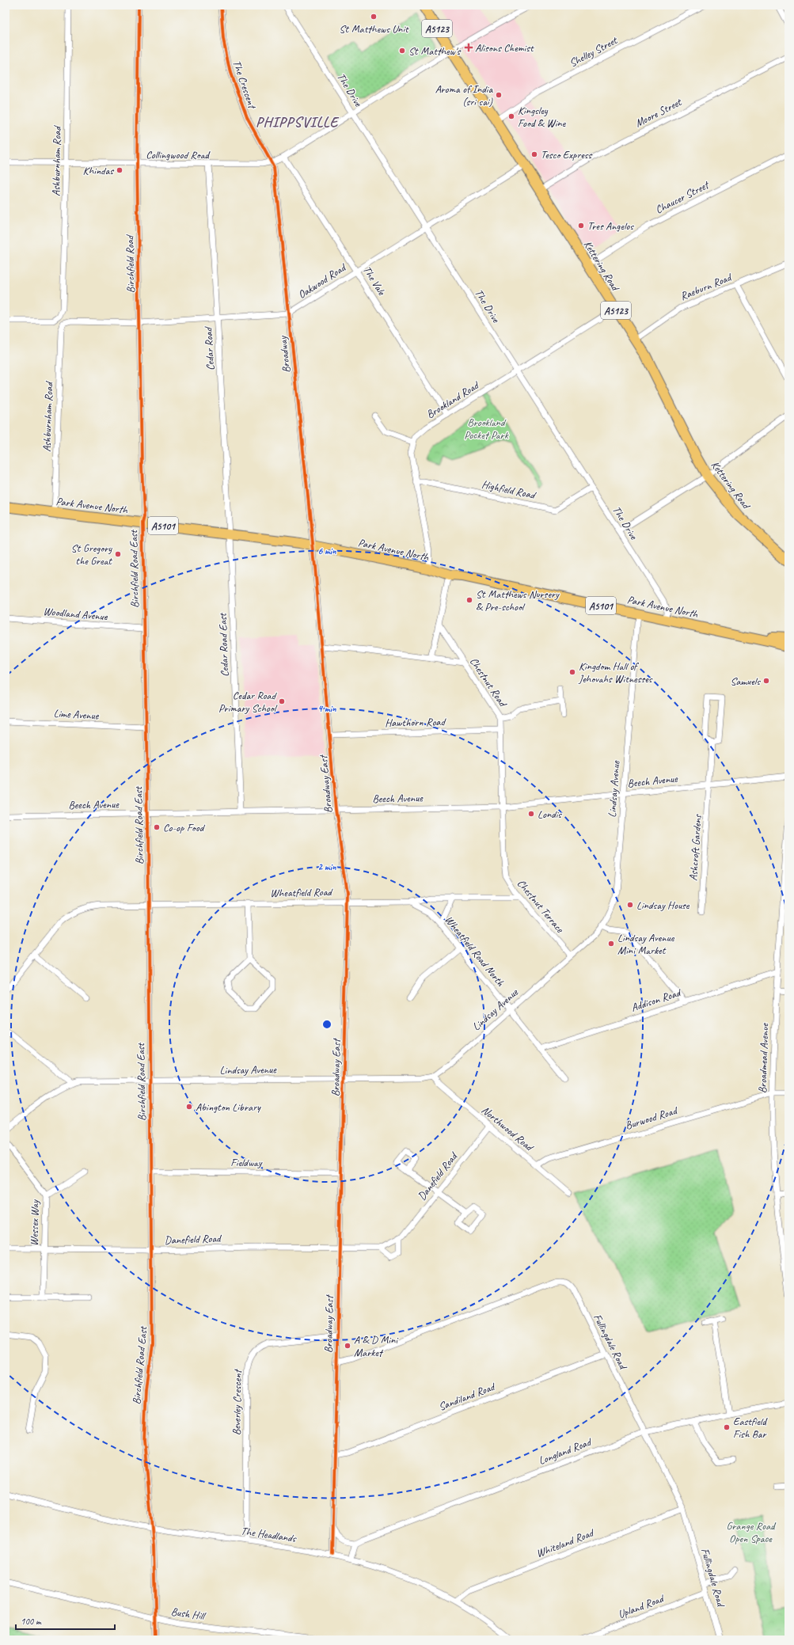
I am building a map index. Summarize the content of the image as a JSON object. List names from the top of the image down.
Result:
{
  "streets": {
    "main road": [
      "A5123",
      "Kettering Road",
      "Park Avenue North",
      "A5101"
    ],
    "street": [
      "Shelley Street",
      "The Crescent",
      "The Drive",
      "Moore Street",
      "Collingwood Road",
      "Ashburnham Road",
      "Chaucer Street",
      "Birchfield Road",
      "The Vale",
      "Oakwood Road",
      "Raeburn Road",
      "Cedar Road",
      "Broadway",
      "Brookland Road",
      "Highfield Road",
      "Birchfield Road East",
      "Woodland Avenue",
      "Cedar Road East",
      "Chestnut Road",
      "Lime Avenue",
      "Hawthorn Road",
      "Beech Avenue",
      "Broadway East",
      "Lindsay Avenue",
      "Ashcroft Gardens",
      "Wheatfield Road",
      "Chestnut Terrace",
      "Wheatfield Road North",
      "Addison Road",
      "Broadmead Avenue",
      "Burwood Road",
      "Northwood Road",
      "Fieldway",
      "Danefield Road",
      "Wessex Way",
      "Fullingdale Road",
      "Sandiland Road",
      "Beverley Crescent",
      "Longland Road",
      "The Headlands",
      "Whiteland Road",
      "Upland Road",
      "Bush Hill"
    ]
  },
  "crossings": [
    ["Shelley Street", "Kettering Road"],
    ["The Crescent", "Collingwood Road"],
    ["The Crescent", "Broadway"],
    ["The Drive", "Collingwood Road"],
    ["The Drive", "Oakwood Road"],
    ["The Drive", "Brookland Road"],
    ["The Drive", "Highfield Road"],
    ["The Drive", "Park Avenue North"],
    ["Moore Street", "Kettering Road"],
    ["Collingwood Road", "Ashburnham Road"],
    ["Collingwood Road", "Birchfield Road"],
    ["Collingwood Road", "Kettering Road"],
    ["Collingwood Road", "The Vale"],
    ["Collingwood Road", "Cedar Road"],
    ["Collingwood Road", "Broadway"],
    ["Ashburnham Road", "Oakwood Road"],
    ["Ashburnham Road", "Park Avenue North"],
    ["Chaucer Street", "Kettering Road"],
    ["Birchfield Road", "Oakwood Road"],
    ["Birchfield Road", "Park Avenue North"],
    ["Birchfield Road", "Birchfield Road East"],
    ["Kettering Road", "Oakwood Road"],
    ["Kettering Road", "Raeburn Road"],
    ["Kettering Road", "Brookland Road"],
    ["The Vale", "Oakwood Road"],
    ["The Vale", "Brookland Road"],
    ["Oakwood Road", "Cedar Road"],
    ["Oakwood Road", "Broadway"],
    ["Cedar Road", "Park Avenue North"],
    ["Cedar Road", "Cedar Road East"],
    ["Broadway", "Park Avenue North"],
    ["Broadway", "Broadway East"],
    ["Park Avenue North", "Birchfield Road East"],
    ["Park Avenue North", "Cedar Road East"],
    ["Park Avenue North", "Broadway East"],
    ["Park Avenue North", "Lindsay Avenue"],
    ["Birchfield Road East", "Woodland Avenue"],
    ["Birchfield Road East", "Lime Avenue"],
    ["Birchfield Road East", "Beech Avenue"],
    ["Birchfield Road East", "Lindsay Avenue"],
    ["Birchfield Road East", "Wheatfield Road"],
    ["Birchfield Road East", "Fieldway"],
    ["Birchfield Road East", "Danefield Road"],
    ["Birchfield Road East", "The Headlands"],
    ["Birchfield Road East", "Bush Hill"],
    ["Cedar Road East", "Beech Avenue"],
    ["Chestnut Road", "Hawthorn Road"],
    ["Chestnut Road", "Beech Avenue"],
    ["Chestnut Road", "Chestnut Terrace"],
    ["Hawthorn Road", "Broadway East"],
    ["Beech Avenue", "Broadway East"],
    ["Beech Avenue", "Lindsay Avenue"],
    ["Beech Avenue", "Ashcroft Gardens"],
    ["Beech Avenue", "Chestnut Terrace"],
    ["Broadway East", "Lindsay Avenue"],
    ["Broadway East", "Wheatfield Road"],
    ["Broadway East", "Fieldway"],
    ["Broadway East", "Danefield Road"],
    ["Broadway East", "Fullingdale Road"],
    ["Broadway East", "Sandiland Road"],
    ["Broadway East", "Beverley Crescent"],
    ["Broadway East", "The Headlands"],
    ["Lindsay Avenue", "Chestnut Terrace"],
    ["Lindsay Avenue", "Wheatfield Road North"],
    ["Lindsay Avenue", "Northwood Road"],
    ["Wheatfield Road", "Chestnut Terrace"],
    ["Wheatfield Road", "Wheatfield Road North"],
    ["Wheatfield Road North", "Addison Road"],
    ["Addison Road", "Broadmead Avenue"],
    ["Broadmead Avenue", "Burwood Road"],
    ["Burwood Road", "Northwood Road"],
    ["Northwood Road", "Danefield Road"],
    ["Danefield Road", "Wessex Way"],
    ["Fullingdale Road", "Sandiland Road"],
    ["Fullingdale Road", "Longland Road"],
    ["Fullingdale Road", "Whiteland Road"],
    ["Fullingdale Road", "Upland Road"],
    ["Beverley Crescent", "The Headlands"],
    ["The Headlands", "Whiteland Road"]
  ],
  "districts": ["PHIPPSVILLE"],
  "parks": ["Brookland Pocket Park", "Grange Road Open Space"],
  "places": {
    "other": [
      "St Matthews Unit",
      "St Matthew's",
      "Aroma of India (sri sai)",
      "Kingsley Food & Wine",
      "Tesco Express",
      "Khindas",
      "Tres Angelos",
      "St Gregory the Great",
      "St Matthews Nursery & Pre-school",
      "Kingdom Hall of Jehovahs Witnesses",
      "Samuels",
      "Cedar Road Primary School",
      "Londis",
      "Co-op Food",
      "Lindsay House",
      "Lindsay Avenue Mini Market",
      "Abington Library",
      "A & D Mini Market",
      "Eastfield Fish Bar"
    ],
    "health": ["Alisons Chemist"]
  },
  "scale_bar": "100 m",
  "rings": ["6 min", "4 min", "2 min"]
}
